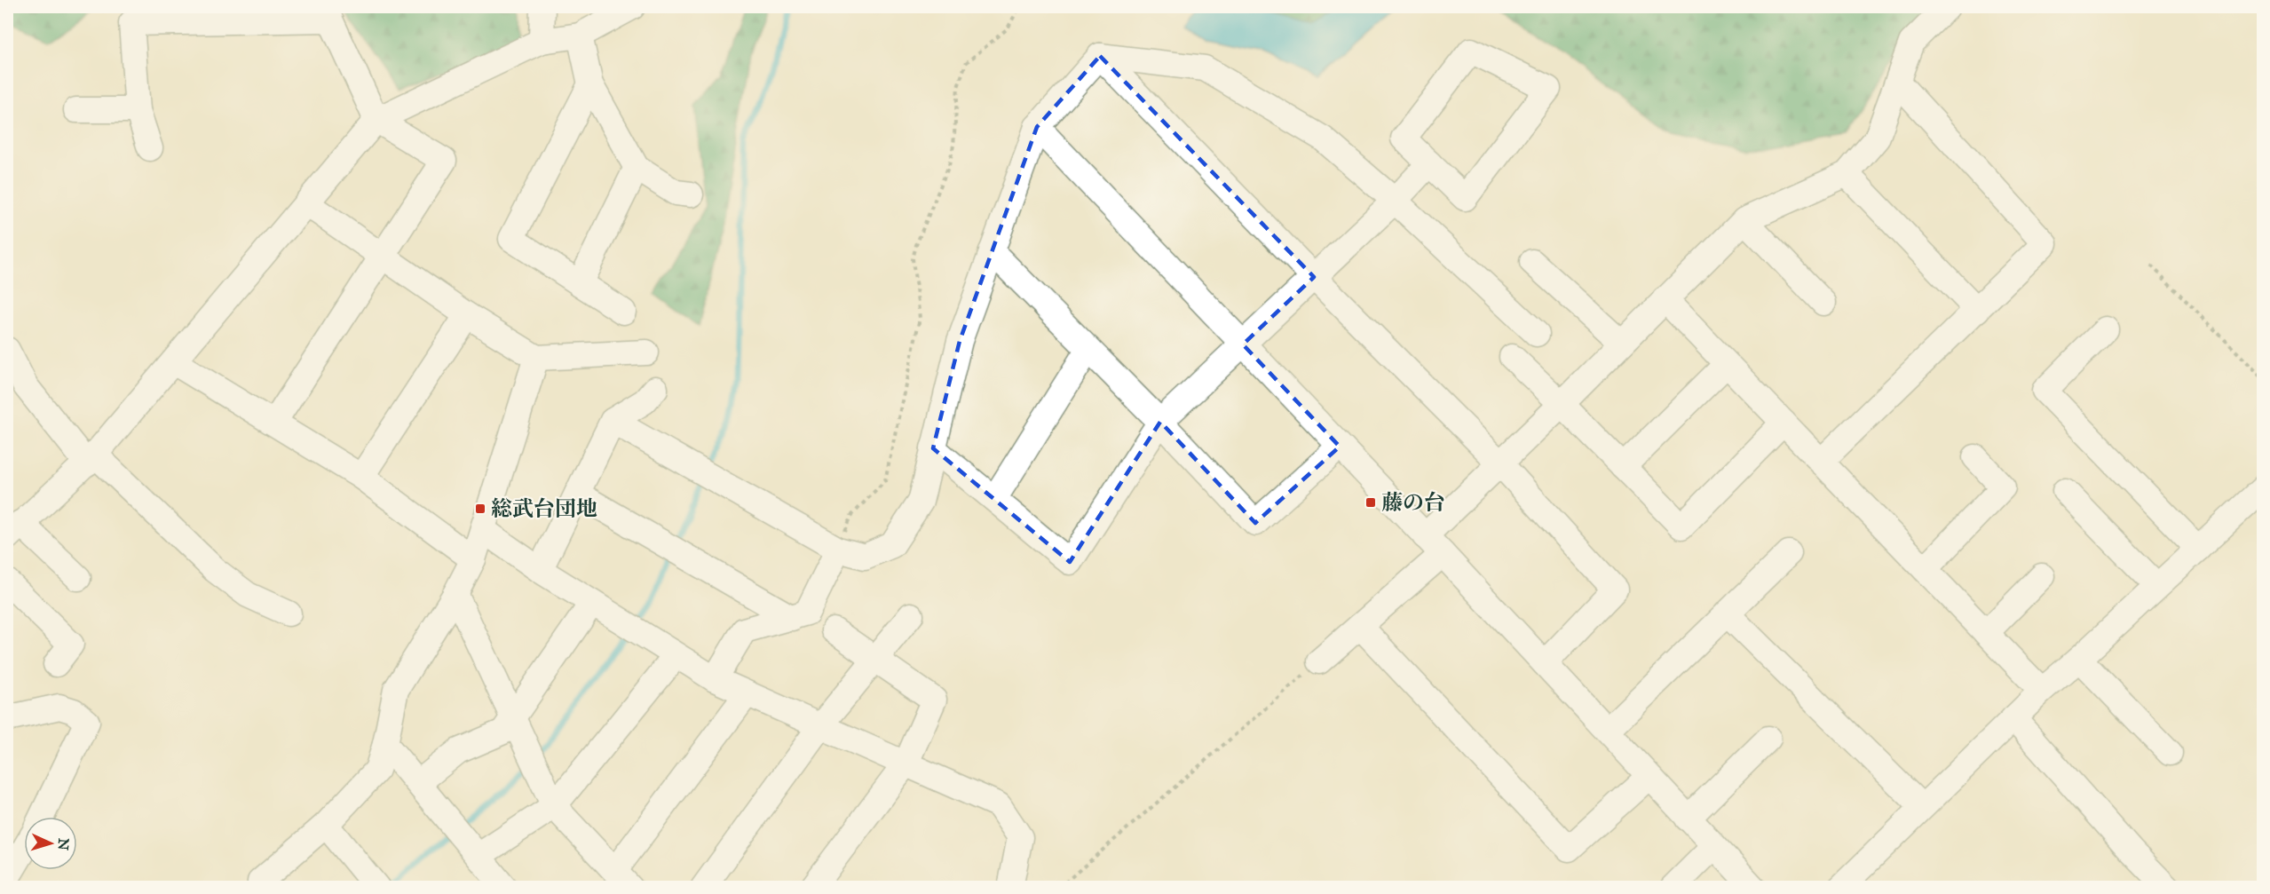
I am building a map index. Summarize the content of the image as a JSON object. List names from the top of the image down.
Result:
{
  "places": {
    "transit": ["藤の台", "総武台団地"]
  },
  "north": "right"
}
